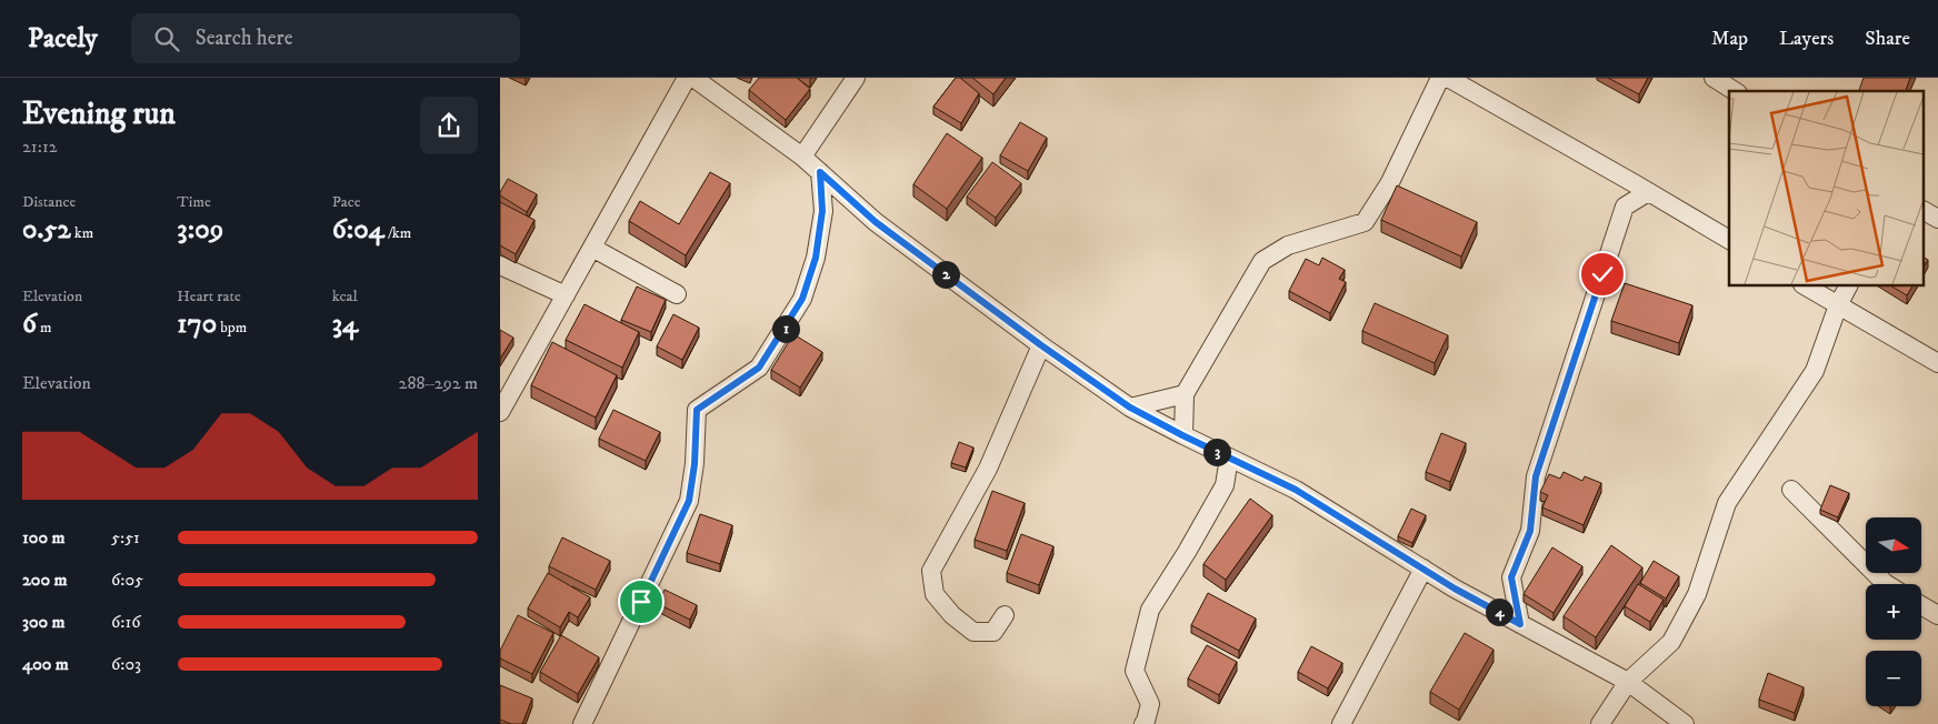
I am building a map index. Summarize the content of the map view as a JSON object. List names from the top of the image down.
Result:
{
  "north": "right",
  "page": {
    "header": "Pacely",
    "search": "Search here",
    "nav": ["Map", "Layers", "Share"],
    "heading": ["Evening run", "21:12"],
    "stats": [
      ["Distance", "0.52 km"],
      ["Time", "3:09"],
      ["Pace", "6:04 /km"],
      ["Elevation", "6 m"],
      ["Heart rate", "170 bpm"],
      ["kcal", "34"]
    ],
    "pins": [
      "2",
      "1",
      "3",
      "4"
    ],
    "chart": ["Elevation", "288–292 m"],
    "list": [
      {
        "name": "100 m",
        "note": "5:51"
      },
      {
        "name": "200 m",
        "note": "6:05"
      },
      {
        "name": "300 m",
        "note": "6:16"
      },
      {
        "name": "400 m",
        "note": "6:03"
      }
    ],
    "map_buttons": ["+", "−"]
  }
}
